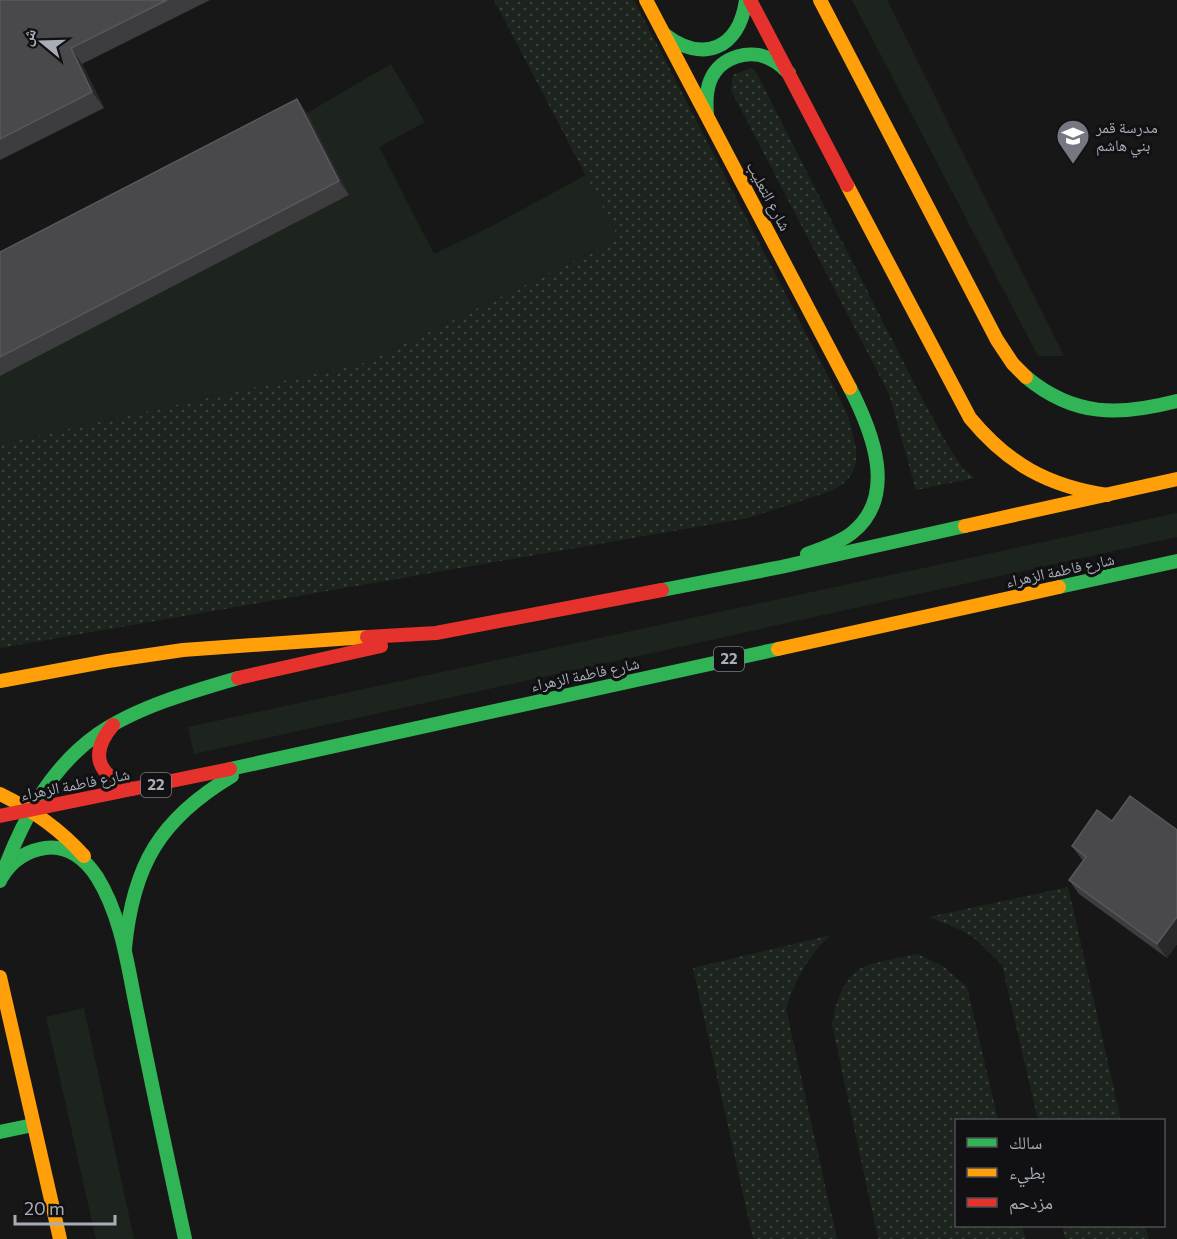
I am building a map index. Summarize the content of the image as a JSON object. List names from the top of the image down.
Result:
{
  "streets": {
    "main road": ["شارع التعليب", "شارع فاطمة الزهراء", "22"]
  },
  "places": {
    "school or university": ["مدرسة قمر بني هاشم"]
  },
  "legend": ["سالك", "بطيء", "مزدحم"],
  "scale_bar": "20 m",
  "north": "left"
}
